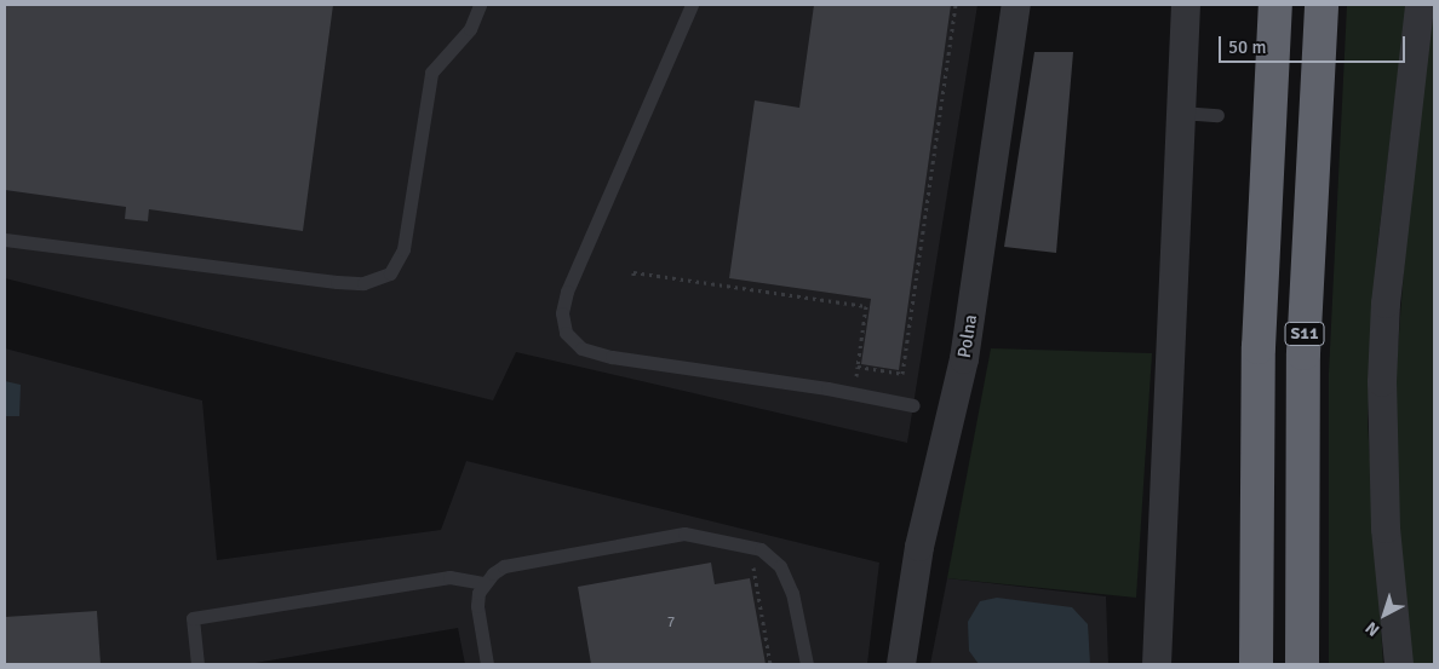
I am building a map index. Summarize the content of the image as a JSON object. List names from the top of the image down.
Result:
{
  "streets": {
    "highway": ["S11"],
    "street": ["Polna"]
  },
  "house_numbers": ["7"],
  "scale_bar": "50 m",
  "north": "bottom left"
}
